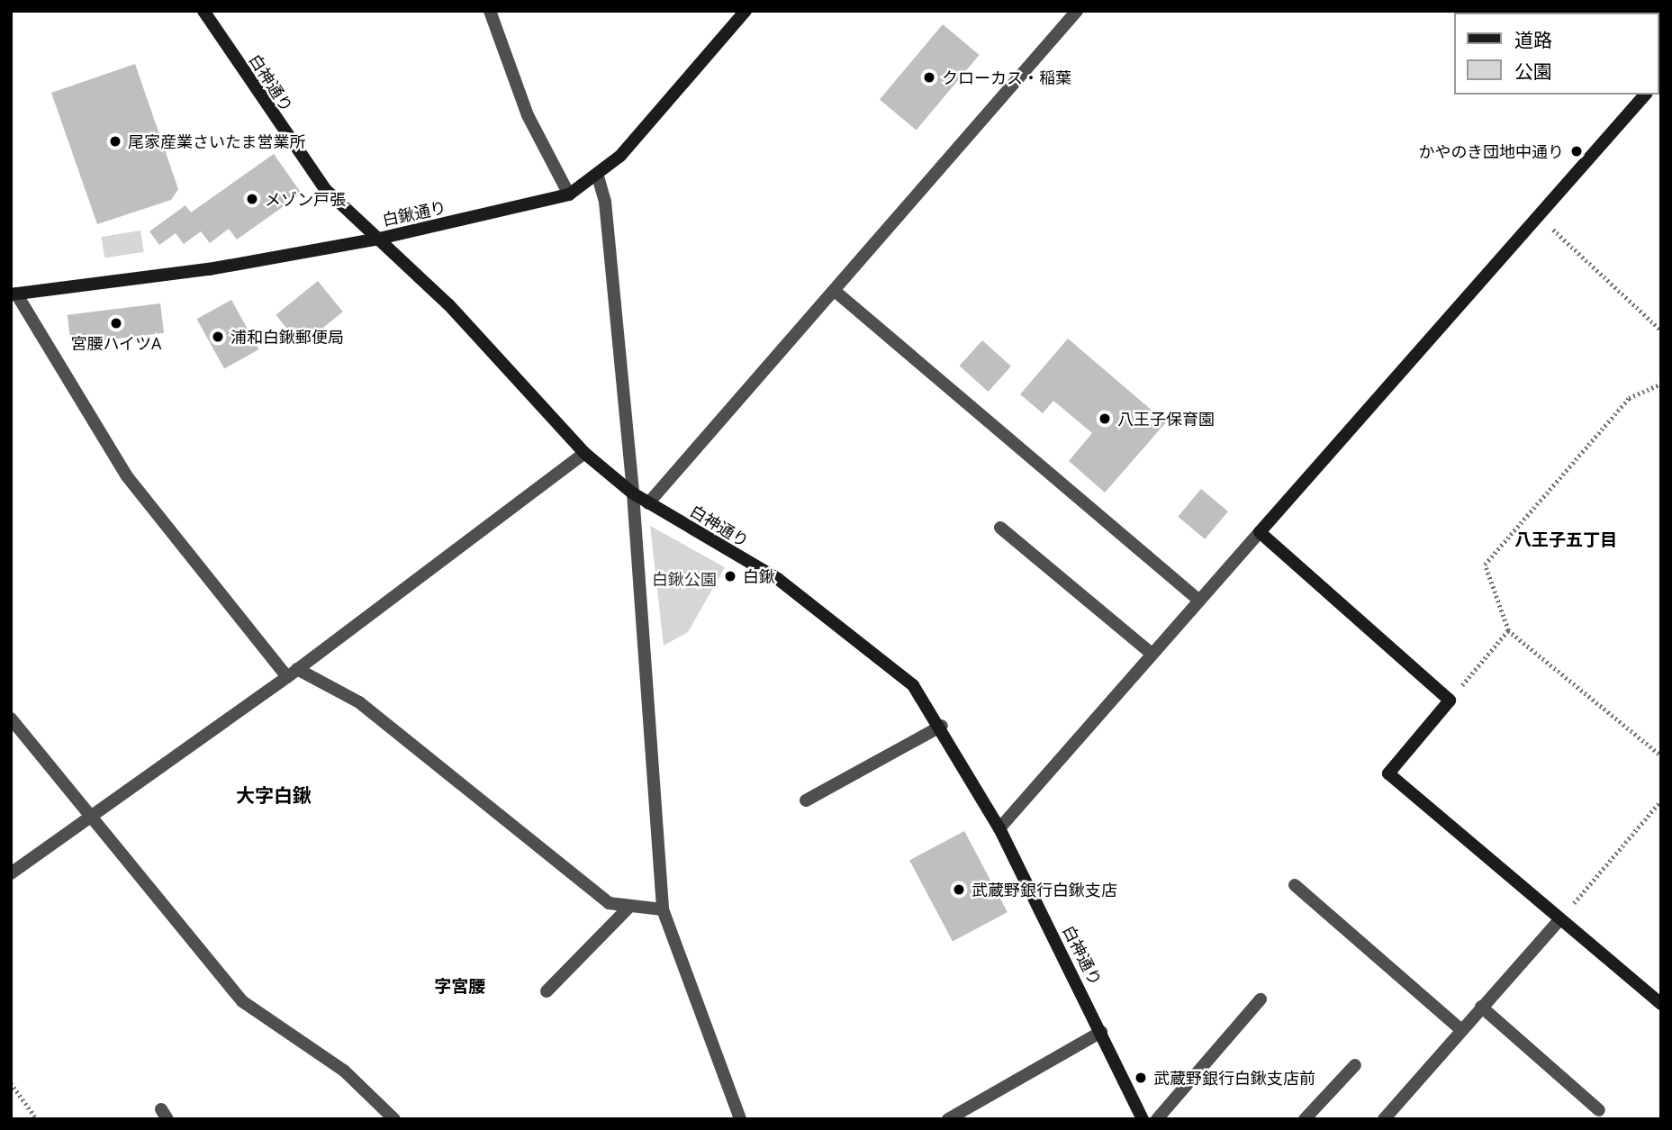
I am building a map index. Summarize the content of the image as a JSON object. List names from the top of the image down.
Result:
{
  "streets": {
    "street": ["白神通り", "白鍬通り"]
  },
  "crossings": [
    ["白神通り", "白鍬通り"]
  ],
  "districts": ["八王子五丁目", "大字白鍬", "字宮腰"],
  "parks": ["白鍬公園"],
  "places": [
    "クローカス・稲葉",
    "尾家産業さいたま営業所",
    "かやのき団地中通り",
    "メゾン戸張",
    "宮腰ハイツA",
    "浦和白鍬郵便局",
    "八王子保育園",
    "白鍬",
    "武蔵野銀行白鍬支店",
    "武蔵野銀行白鍬支店前"
  ],
  "legend": ["道路", "公園"]
}
